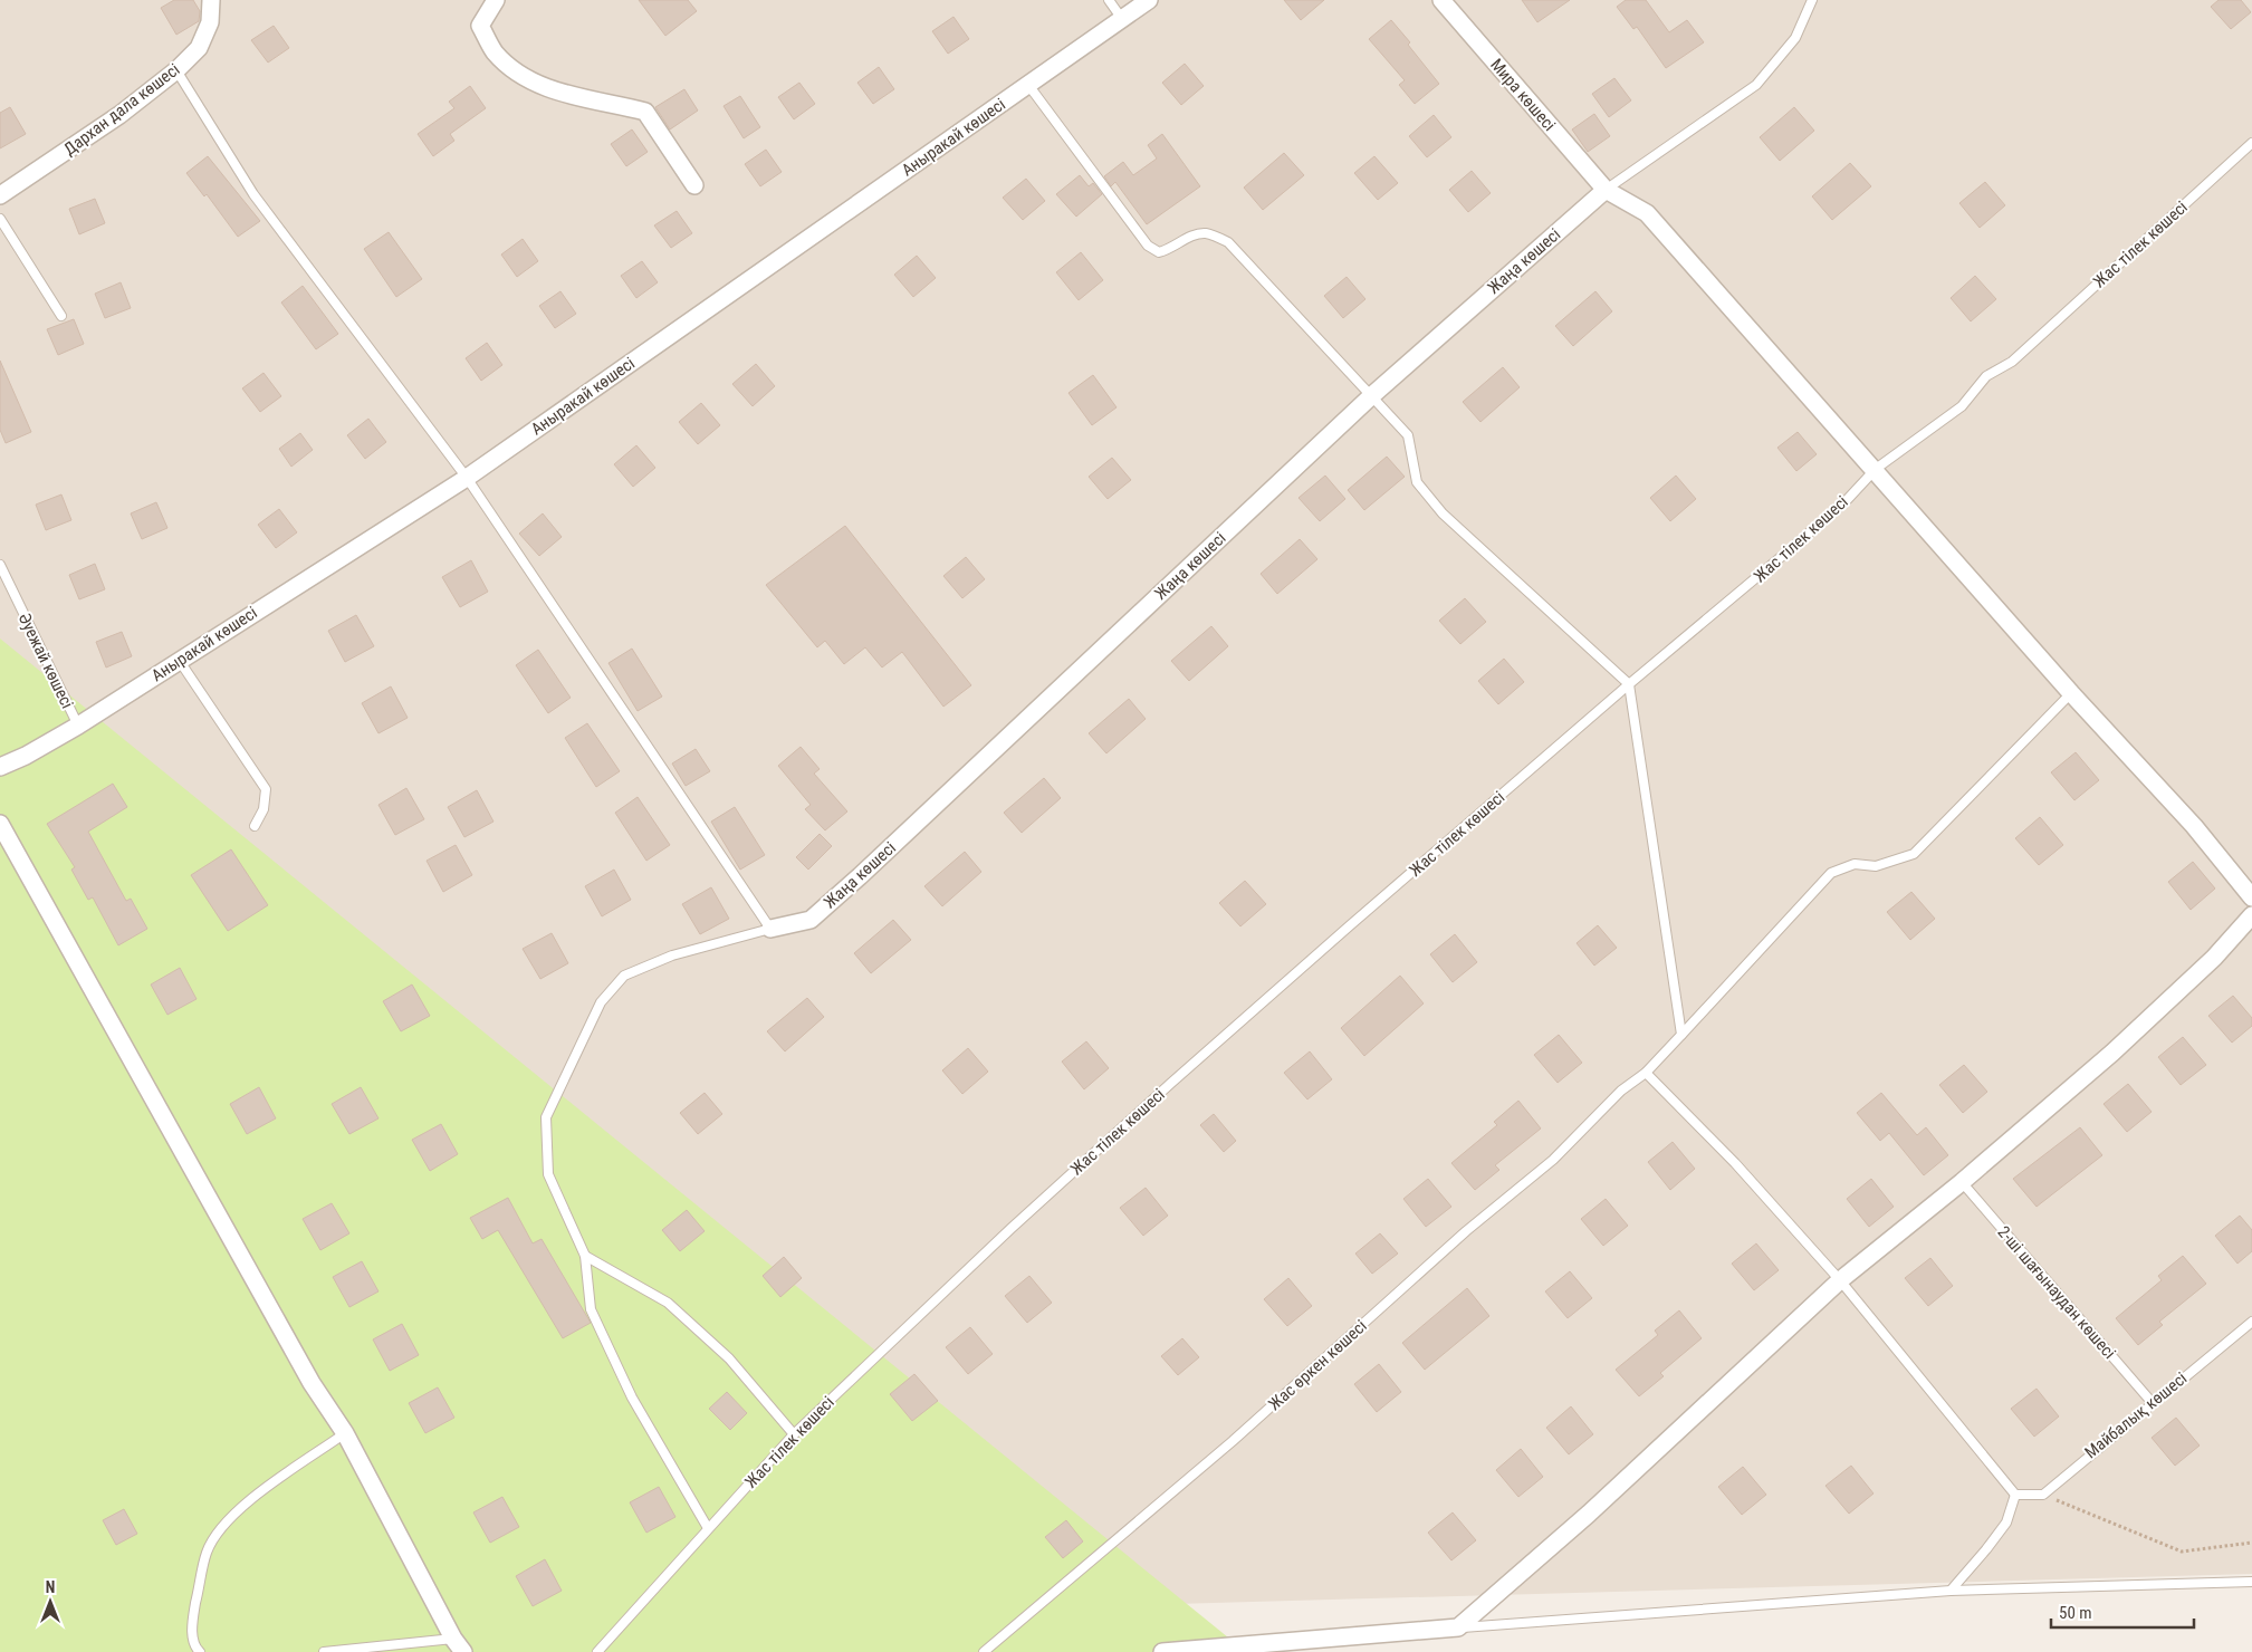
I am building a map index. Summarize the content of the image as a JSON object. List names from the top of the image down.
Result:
{
  "streets": {
    "street": [
      "Мира көшесі",
      "Дархан дала көшесі",
      "Аныракай көшесі",
      "Жаңа көшесі"
    ],
    "lane": [
      "Жас тілек көшесі",
      "Әуежай көшесі",
      "2-ші шағынаудан көшесі",
      "Жас өркен көшесі",
      "Майбалық көшесі"
    ]
  },
  "crossings": [
    ["Мира көшесі", "Жас тілек көшесі"],
    ["Мира көшесі", "Жаңа көшесі"],
    ["Мира көшесі", "Жас өркен көшесі"],
    ["Аныракай көшесі", "Әуежай көшесі"],
    ["2-ші шағынаудан көшесі", "Майбалық көшесі"]
  ],
  "scale_bar": "50 m",
  "north": "top"
}
